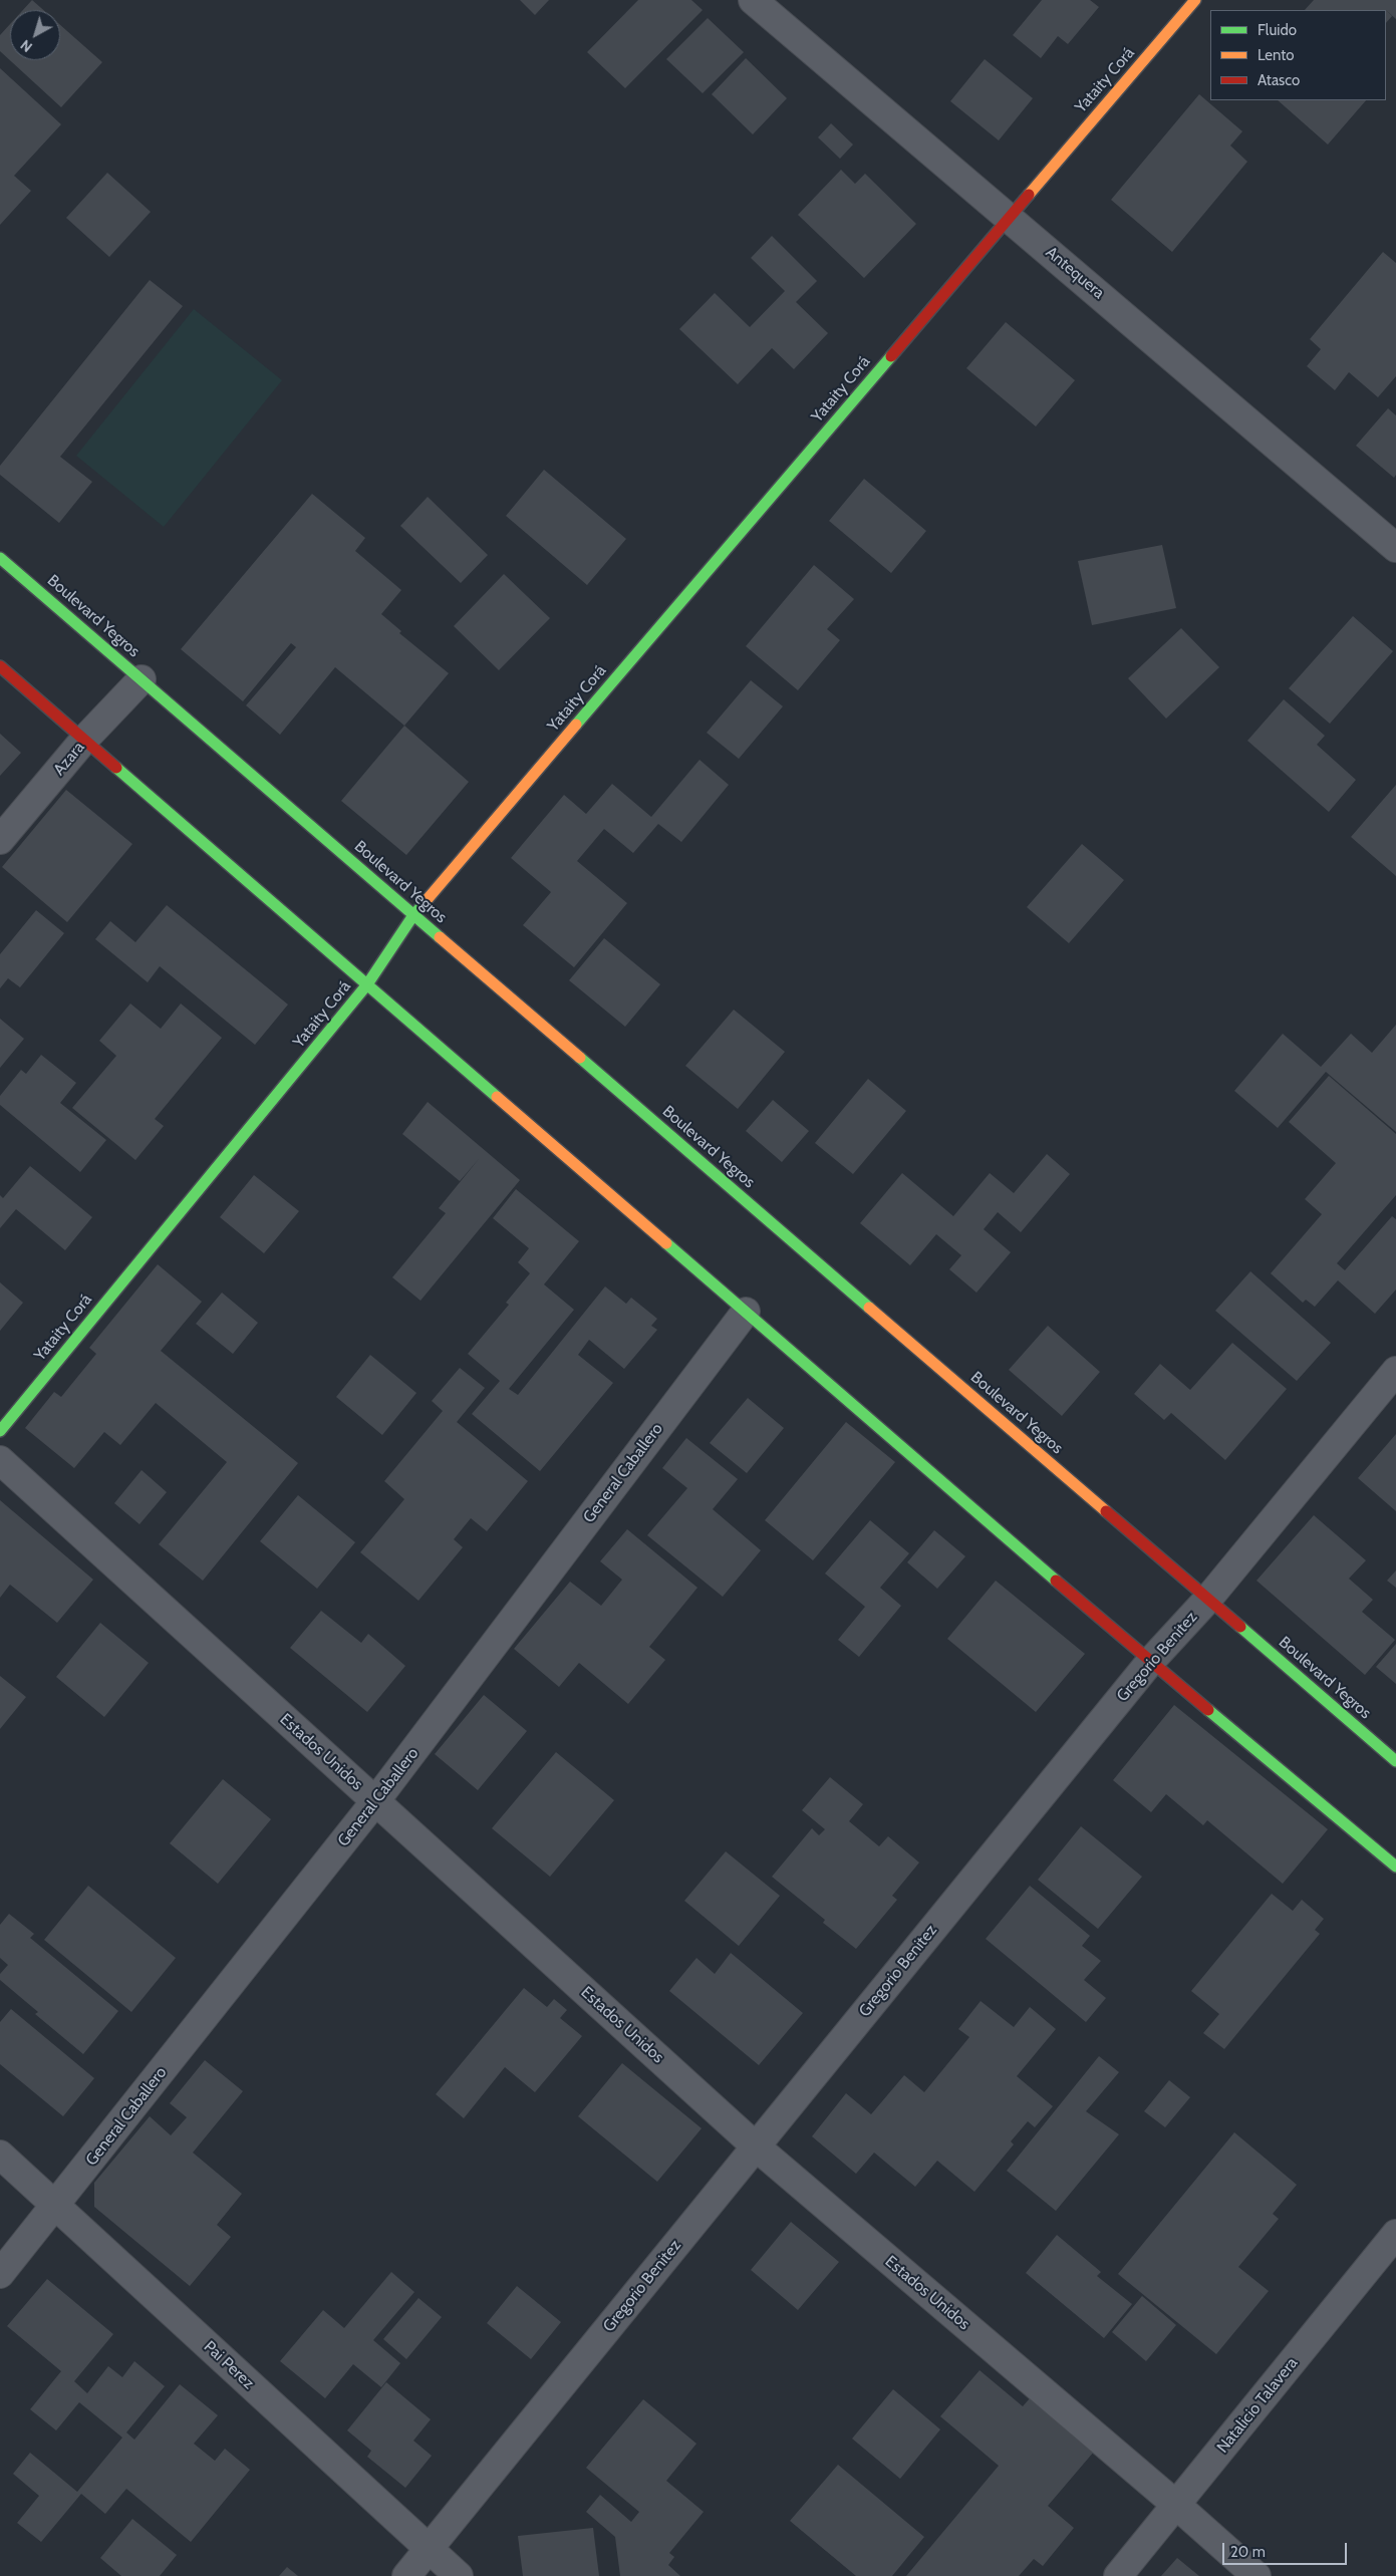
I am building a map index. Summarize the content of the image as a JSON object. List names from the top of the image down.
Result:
{
  "streets": {
    "main road": ["Yataity Corá", "Boulevard Yegros"],
    "street": [
      "Antequera",
      "Azara",
      "General Caballero",
      "Gregorio Benitez",
      "Estados Unidos",
      "Pai Perez",
      "Natalicio Talavera"
    ]
  },
  "crossings": [
    ["Yataity Corá", "Antequera"],
    ["Yataity Corá", "Boulevard Yegros"],
    ["Boulevard Yegros", "Azara"],
    ["Boulevard Yegros", "Gregorio Benitez"],
    ["General Caballero", "Estados Unidos"],
    ["General Caballero", "Pai Perez"],
    ["Gregorio Benitez", "Estados Unidos"],
    ["Gregorio Benitez", "Pai Perez"],
    ["Estados Unidos", "Natalicio Talavera"]
  ],
  "legend": ["Fluido", "Lento", "Atasco"],
  "scale_bar": "20 m",
  "north": "bottom left"
}
